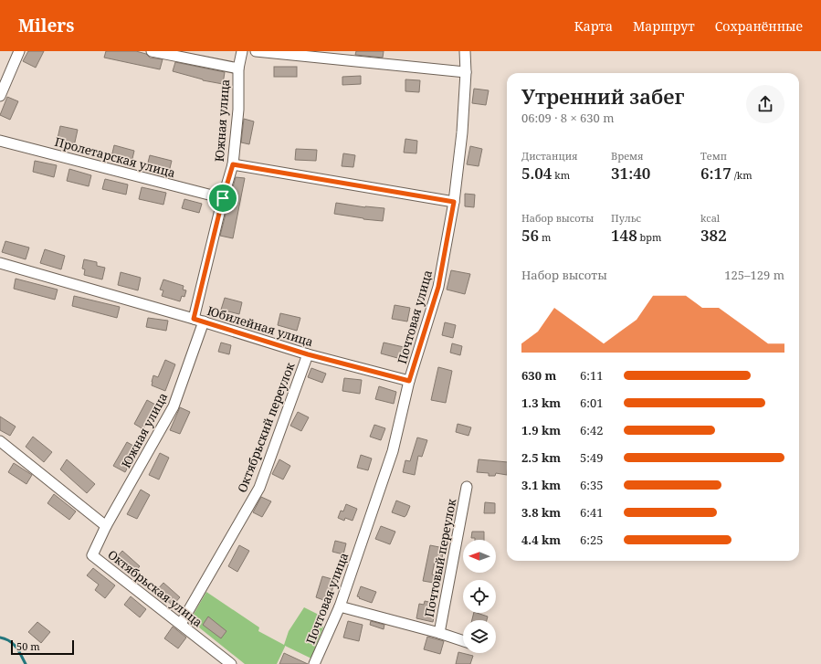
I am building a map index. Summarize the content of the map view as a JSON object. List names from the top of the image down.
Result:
{
  "streets": {
    "street": [
      "Южная улица",
      "Пролетарская улица",
      "Почтовая улица",
      "Юбилейная улица",
      "Октябрьский переулок",
      "Почтовый переулок",
      "Октябрьская улица"
    ]
  },
  "crossings": [
    ["Южная улица", "Пролетарская улица"],
    ["Южная улица", "Юбилейная улица"],
    ["Южная улица", "Октябрьская улица"],
    ["Почтовая улица", "Юбилейная улица"],
    ["Почтовая улица", "Почтовый переулок"],
    ["Юбилейная улица", "Октябрьский переулок"],
    ["Октябрьский переулок", "Октябрьская улица"]
  ],
  "scale_bar": "50 m",
  "north": "left",
  "page": {
    "header": "Milers",
    "nav": ["Карта", "Маршрут", "Сохранённые"],
    "heading": ["Утренний забег", "06:09 · 8 × 630 m"],
    "stats": [
      ["Дистанция", "5.04 km"],
      ["Время", "31:40"],
      ["Темп", "6:17 /km"],
      ["Набор высоты", "56 m"],
      ["Пульс", "148 bpm"],
      ["kcal", "382"]
    ],
    "chart": ["Набор высоты", "125–129 m"],
    "list": [
      {
        "name": "630 m",
        "note": "6:11"
      },
      {
        "name": "1.3 km",
        "note": "6:01"
      },
      {
        "name": "1.9 km",
        "note": "6:42"
      },
      {
        "name": "2.5 km",
        "note": "5:49"
      },
      {
        "name": "3.1 km",
        "note": "6:35"
      },
      {
        "name": "3.8 km",
        "note": "6:41"
      },
      {
        "name": "4.4 km",
        "note": "6:25"
      }
    ],
    "scale": "50 m"
  }
}
